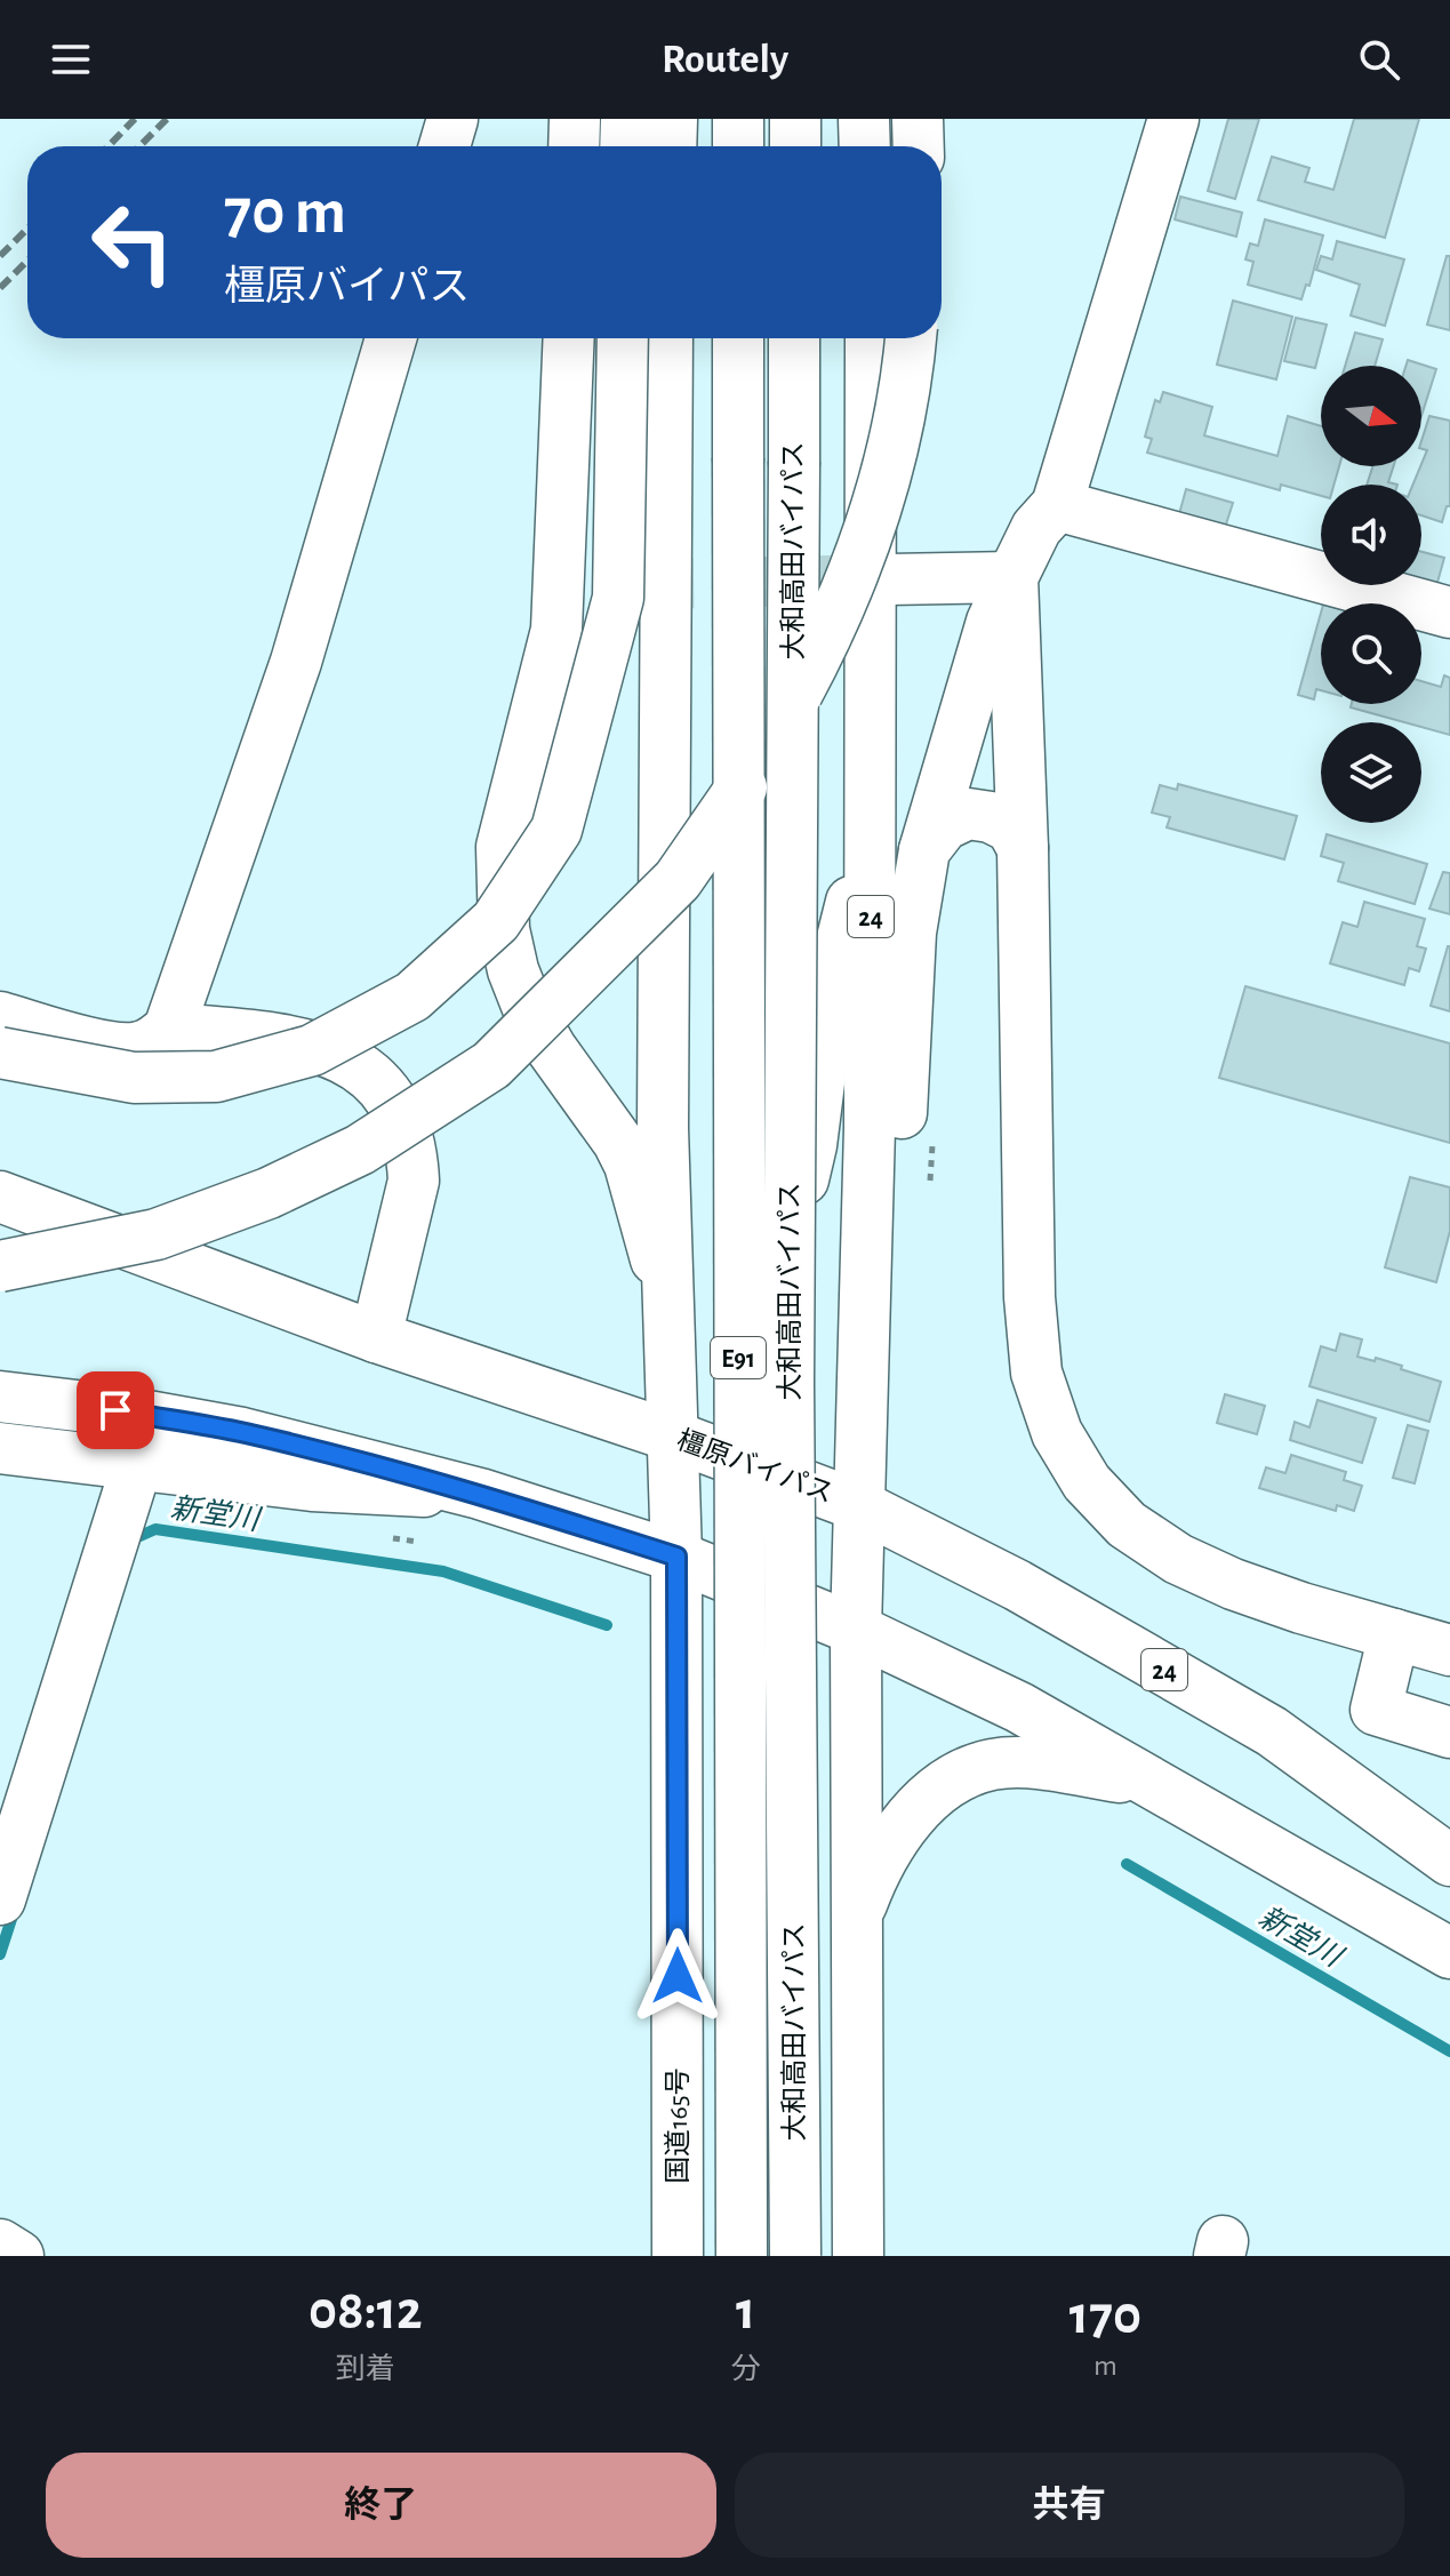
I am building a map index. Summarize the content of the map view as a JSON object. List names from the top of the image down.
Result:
{
  "streets": {
    "main road": [
      "大和高田バイパス",
      "24",
      "E91",
      "橿原バイパス",
      "国道165号"
    ]
  },
  "crossings": [
    ["24", "橿原バイパス"],
    ["橿原バイパス", "国道165号"]
  ],
  "water": ["新堂川"],
  "north": "right",
  "page": {
    "header": "Routely",
    "turn": ["70 m", "橿原バイパス"],
    "eta": [
      "08:12",
      "到着",
      "1",
      "分",
      "170",
      "m"
    ],
    "buttons": ["終了", "共有"]
  }
}
